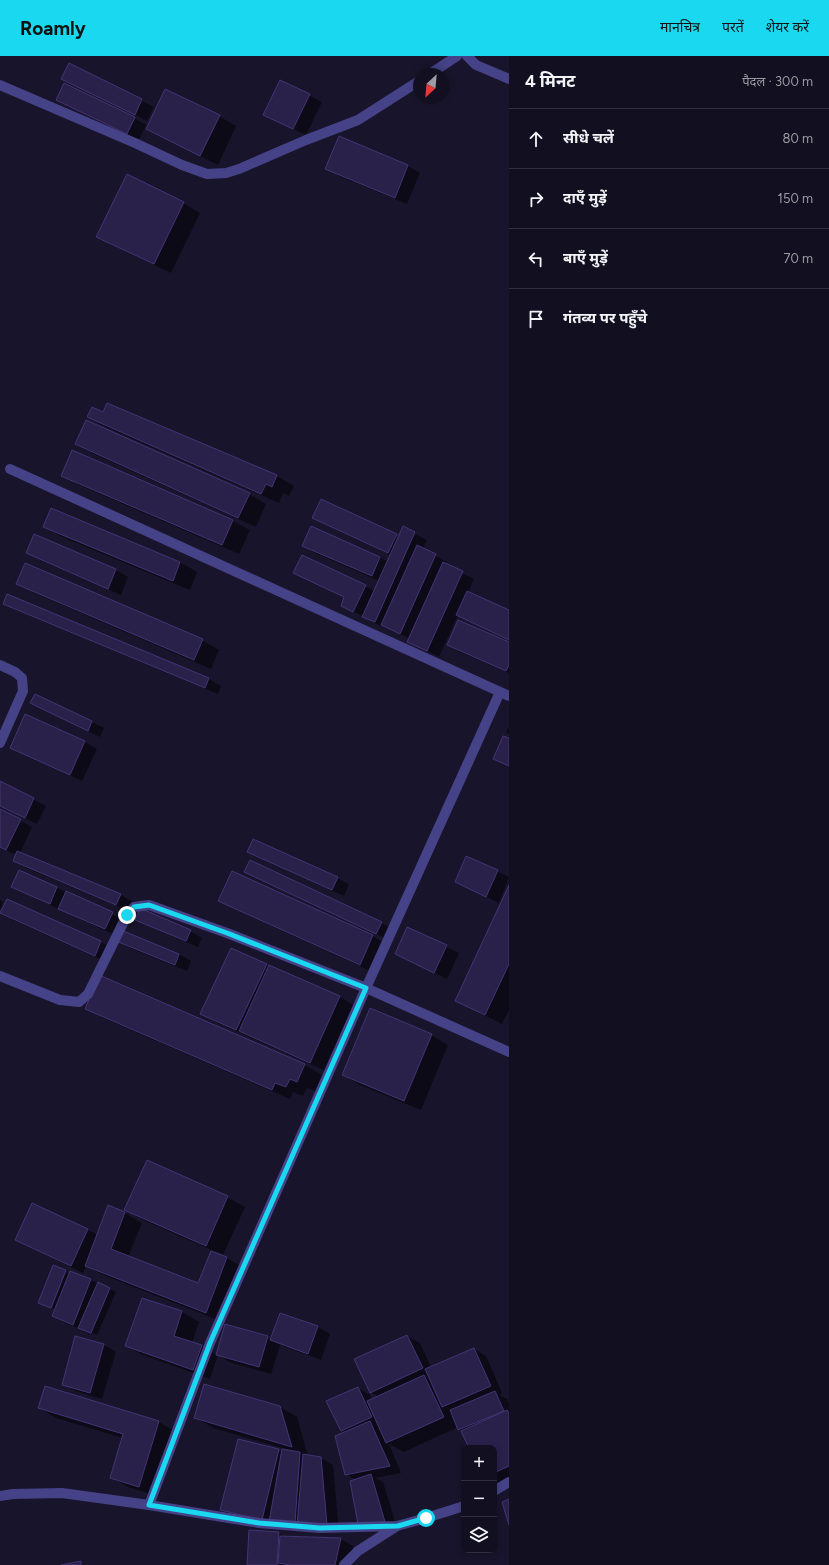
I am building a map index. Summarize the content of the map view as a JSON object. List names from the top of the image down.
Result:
{
  "north": "bottom left",
  "page": {
    "header": "Roamly",
    "nav": ["मानचित्र", "परतें", "शेयर करें"],
    "heading": ["4 मिनट", "पैदल · 300 m"],
    "list": [
      ["सीधे चलें", "80 m"],
      ["दाएँ मुड़ें", "150 m"],
      ["बाएँ मुड़ें", "70 m"],
      "गंतव्य पर पहुँचे"
    ],
    "map_buttons": ["+", "−"]
  }
}
